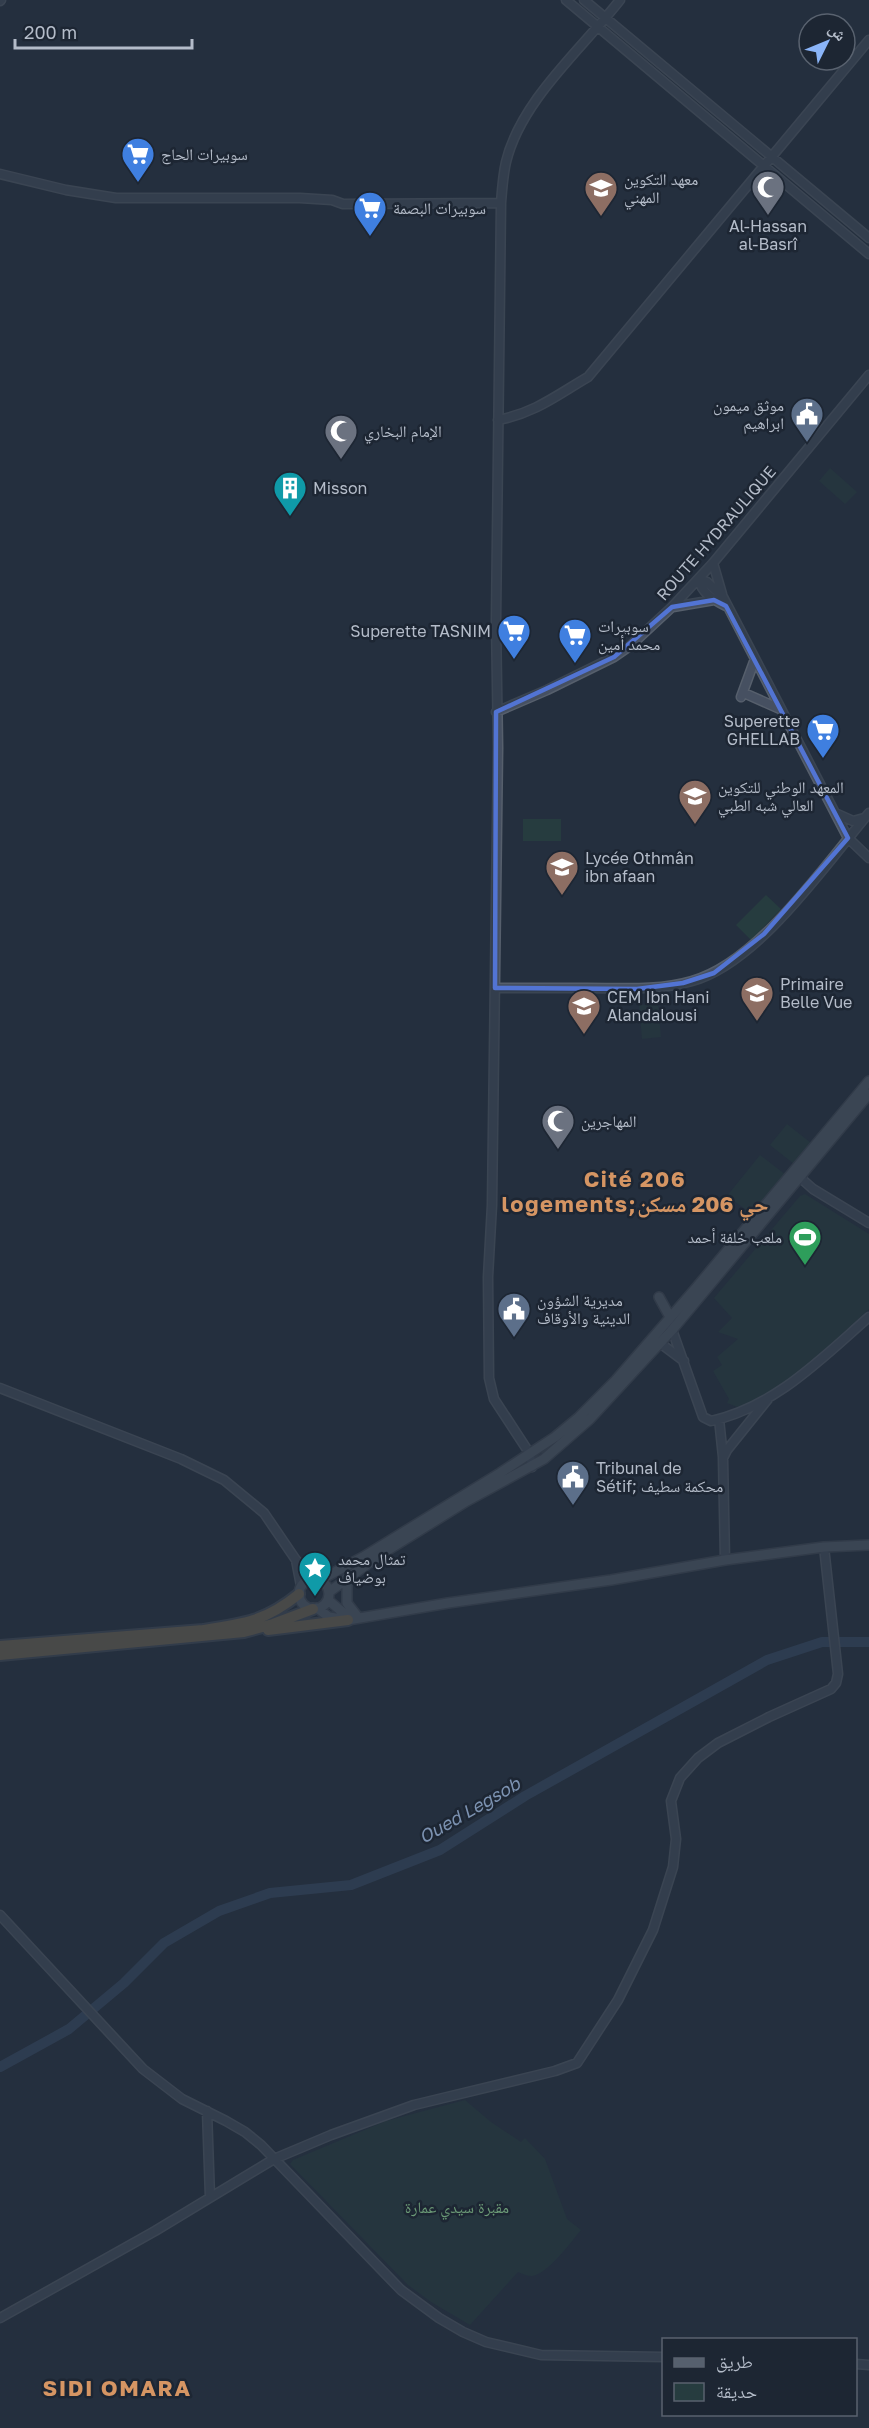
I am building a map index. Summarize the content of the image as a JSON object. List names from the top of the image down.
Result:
{
  "streets": {
    "main road": ["ROUTE HYDRAULIQUE"]
  },
  "districts": ["Cité 206 logements;حي 206 مسكن", "SIDI OMARA"],
  "water": ["Oued Legsob"],
  "parks": ["مقبرة سيدي عمارة"],
  "places": {
    "supermarket": [
      "سوبيرات الحاج",
      "سوبيرات البصمة",
      "Superette TASNIM",
      "سوبيرات محمد أمين",
      "Superette GHELLAB"
    ],
    "mosque": ["Al-Hassan al-Basrî", "الإمام البخاري", "المهاجرين"],
    "school or university": [
      "معهد التكوين المهني",
      "المعهد الوطني للتكوين العالي شبه الطبي",
      "Lycée Othmân ibn afaan",
      "Primaire Belle Vue",
      "CEM Ibn Hani Alandalousi"
    ],
    "public building": ["موثق ميمون ابراهيم", "مديرية الشؤون الدينية والأوقاف", "Tribunal de Sétif; محكمة سطيف"],
    "building": ["Misson"],
    "sports": ["ملعب خلفة أحمد"],
    "place": ["تمثال محمد بوضياف"]
  },
  "legend": ["طريق", "حديقة"],
  "scale_bar": "200 m",
  "north": "top right"
}
